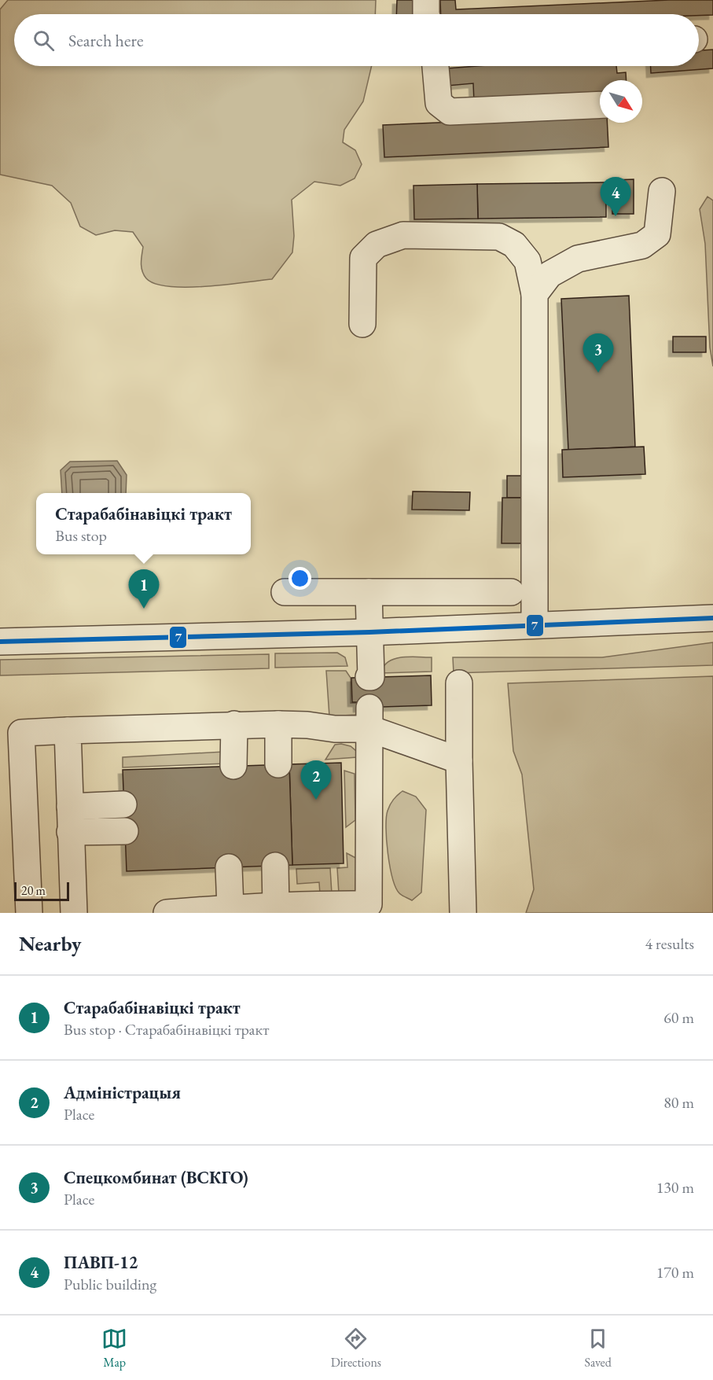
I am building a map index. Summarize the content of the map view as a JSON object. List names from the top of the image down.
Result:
{
  "lines": ["transit line 7"],
  "scale_bar": "20 m",
  "north": "bottom right",
  "page": {
    "search": "Search here",
    "pins": [
      "4",
      "3",
      "1",
      "2"
    ],
    "popup": ["Старабабінавіцкі тракт", "Bus stop"],
    "scale": "20 m",
    "heading": ["Nearby", "4 results"],
    "list": [
      {
        "mark": "1",
        "name": "Старабабінавіцкі тракт",
        "note": "Bus stop · Старабабінавіцкі тракт",
        "value": "60 m"
      },
      {
        "mark": "2",
        "name": "Адміністрацыя",
        "note": "Place",
        "value": "80 m"
      },
      {
        "mark": "3",
        "name": "Спецкомбинат (ВСКГО)",
        "note": "Place",
        "value": "130 m"
      },
      {
        "mark": "4",
        "name": "ПАВП-12",
        "note": "Public building",
        "value": "170 m"
      }
    ],
    "nav": ["Map", "Directions", "Saved"]
  }
}
